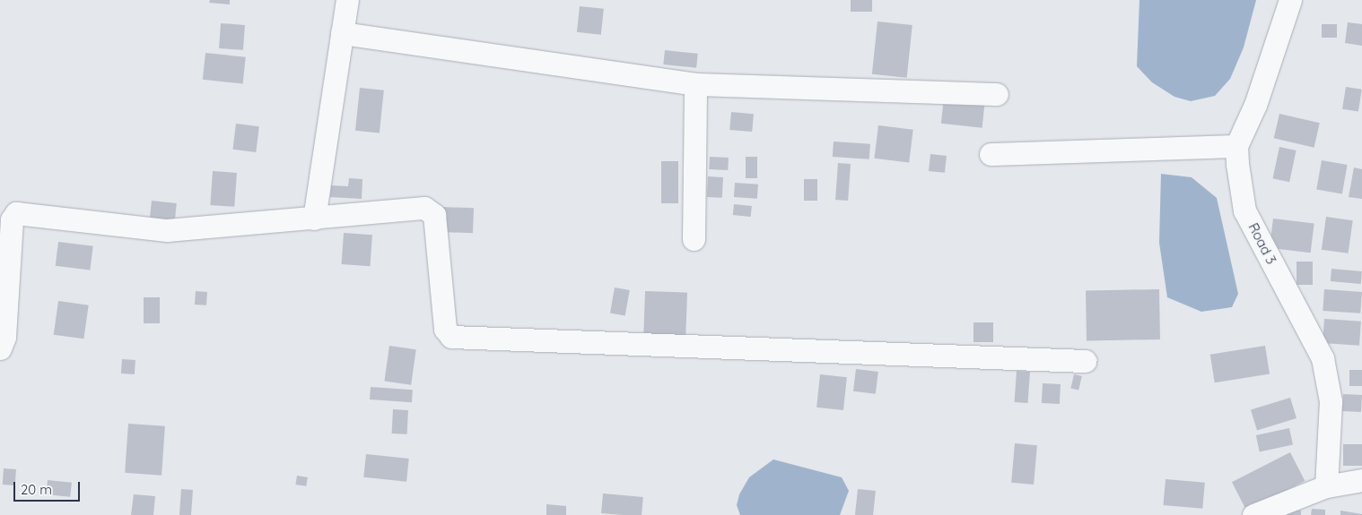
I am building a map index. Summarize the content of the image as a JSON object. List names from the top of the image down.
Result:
{
  "streets": {
    "street": ["Road 3"]
  },
  "scale_bar": "20 m"
}
